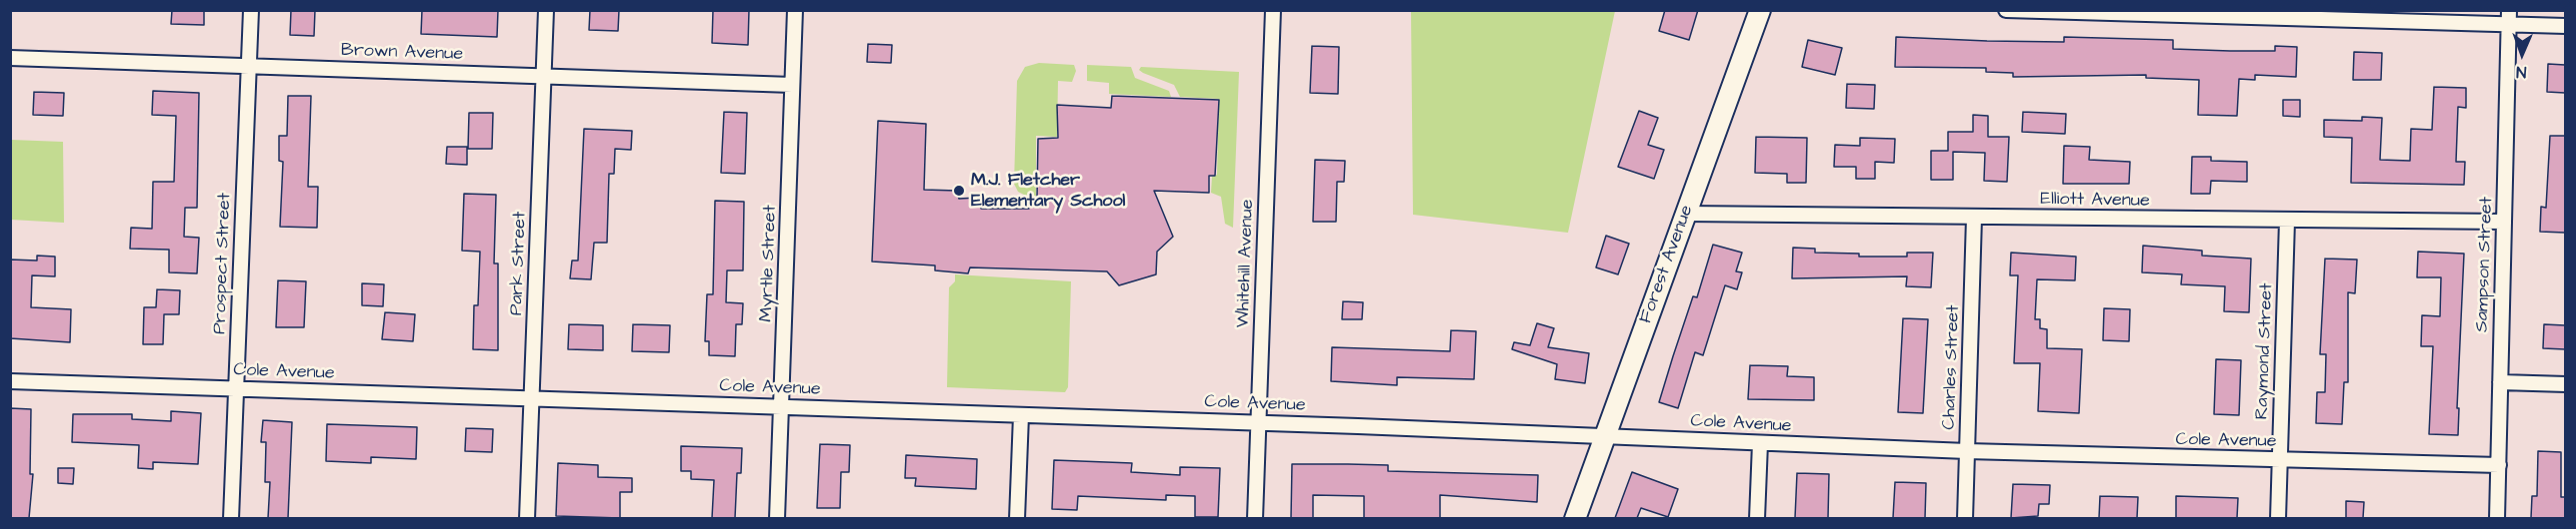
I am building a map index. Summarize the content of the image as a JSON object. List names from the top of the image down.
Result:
{
  "streets": {
    "main road": ["Forest Avenue"],
    "street": [
      "Brown Avenue",
      "Elliott Avenue",
      "Prospect Street",
      "Park Street",
      "Myrtle Street",
      "Whitehill Avenue",
      "Sampson Street",
      "Raymond Street",
      "Charles Street",
      "Cole Avenue"
    ]
  },
  "crossings": [
    ["Brown Avenue", "Prospect Street"],
    ["Brown Avenue", "Park Street"],
    ["Brown Avenue", "Myrtle Street"],
    ["Elliott Avenue", "Forest Avenue"],
    ["Elliott Avenue", "Sampson Street"],
    ["Elliott Avenue", "Raymond Street"],
    ["Elliott Avenue", "Charles Street"],
    ["Prospect Street", "Cole Avenue"],
    ["Park Street", "Cole Avenue"],
    ["Myrtle Street", "Cole Avenue"],
    ["Whitehill Avenue", "Cole Avenue"],
    ["Forest Avenue", "Cole Avenue"],
    ["Sampson Street", "Cole Avenue"],
    ["Raymond Street", "Cole Avenue"],
    ["Charles Street", "Cole Avenue"]
  ],
  "places": ["M.J. Fletcher Elementary School"],
  "north": "bottom"
}
